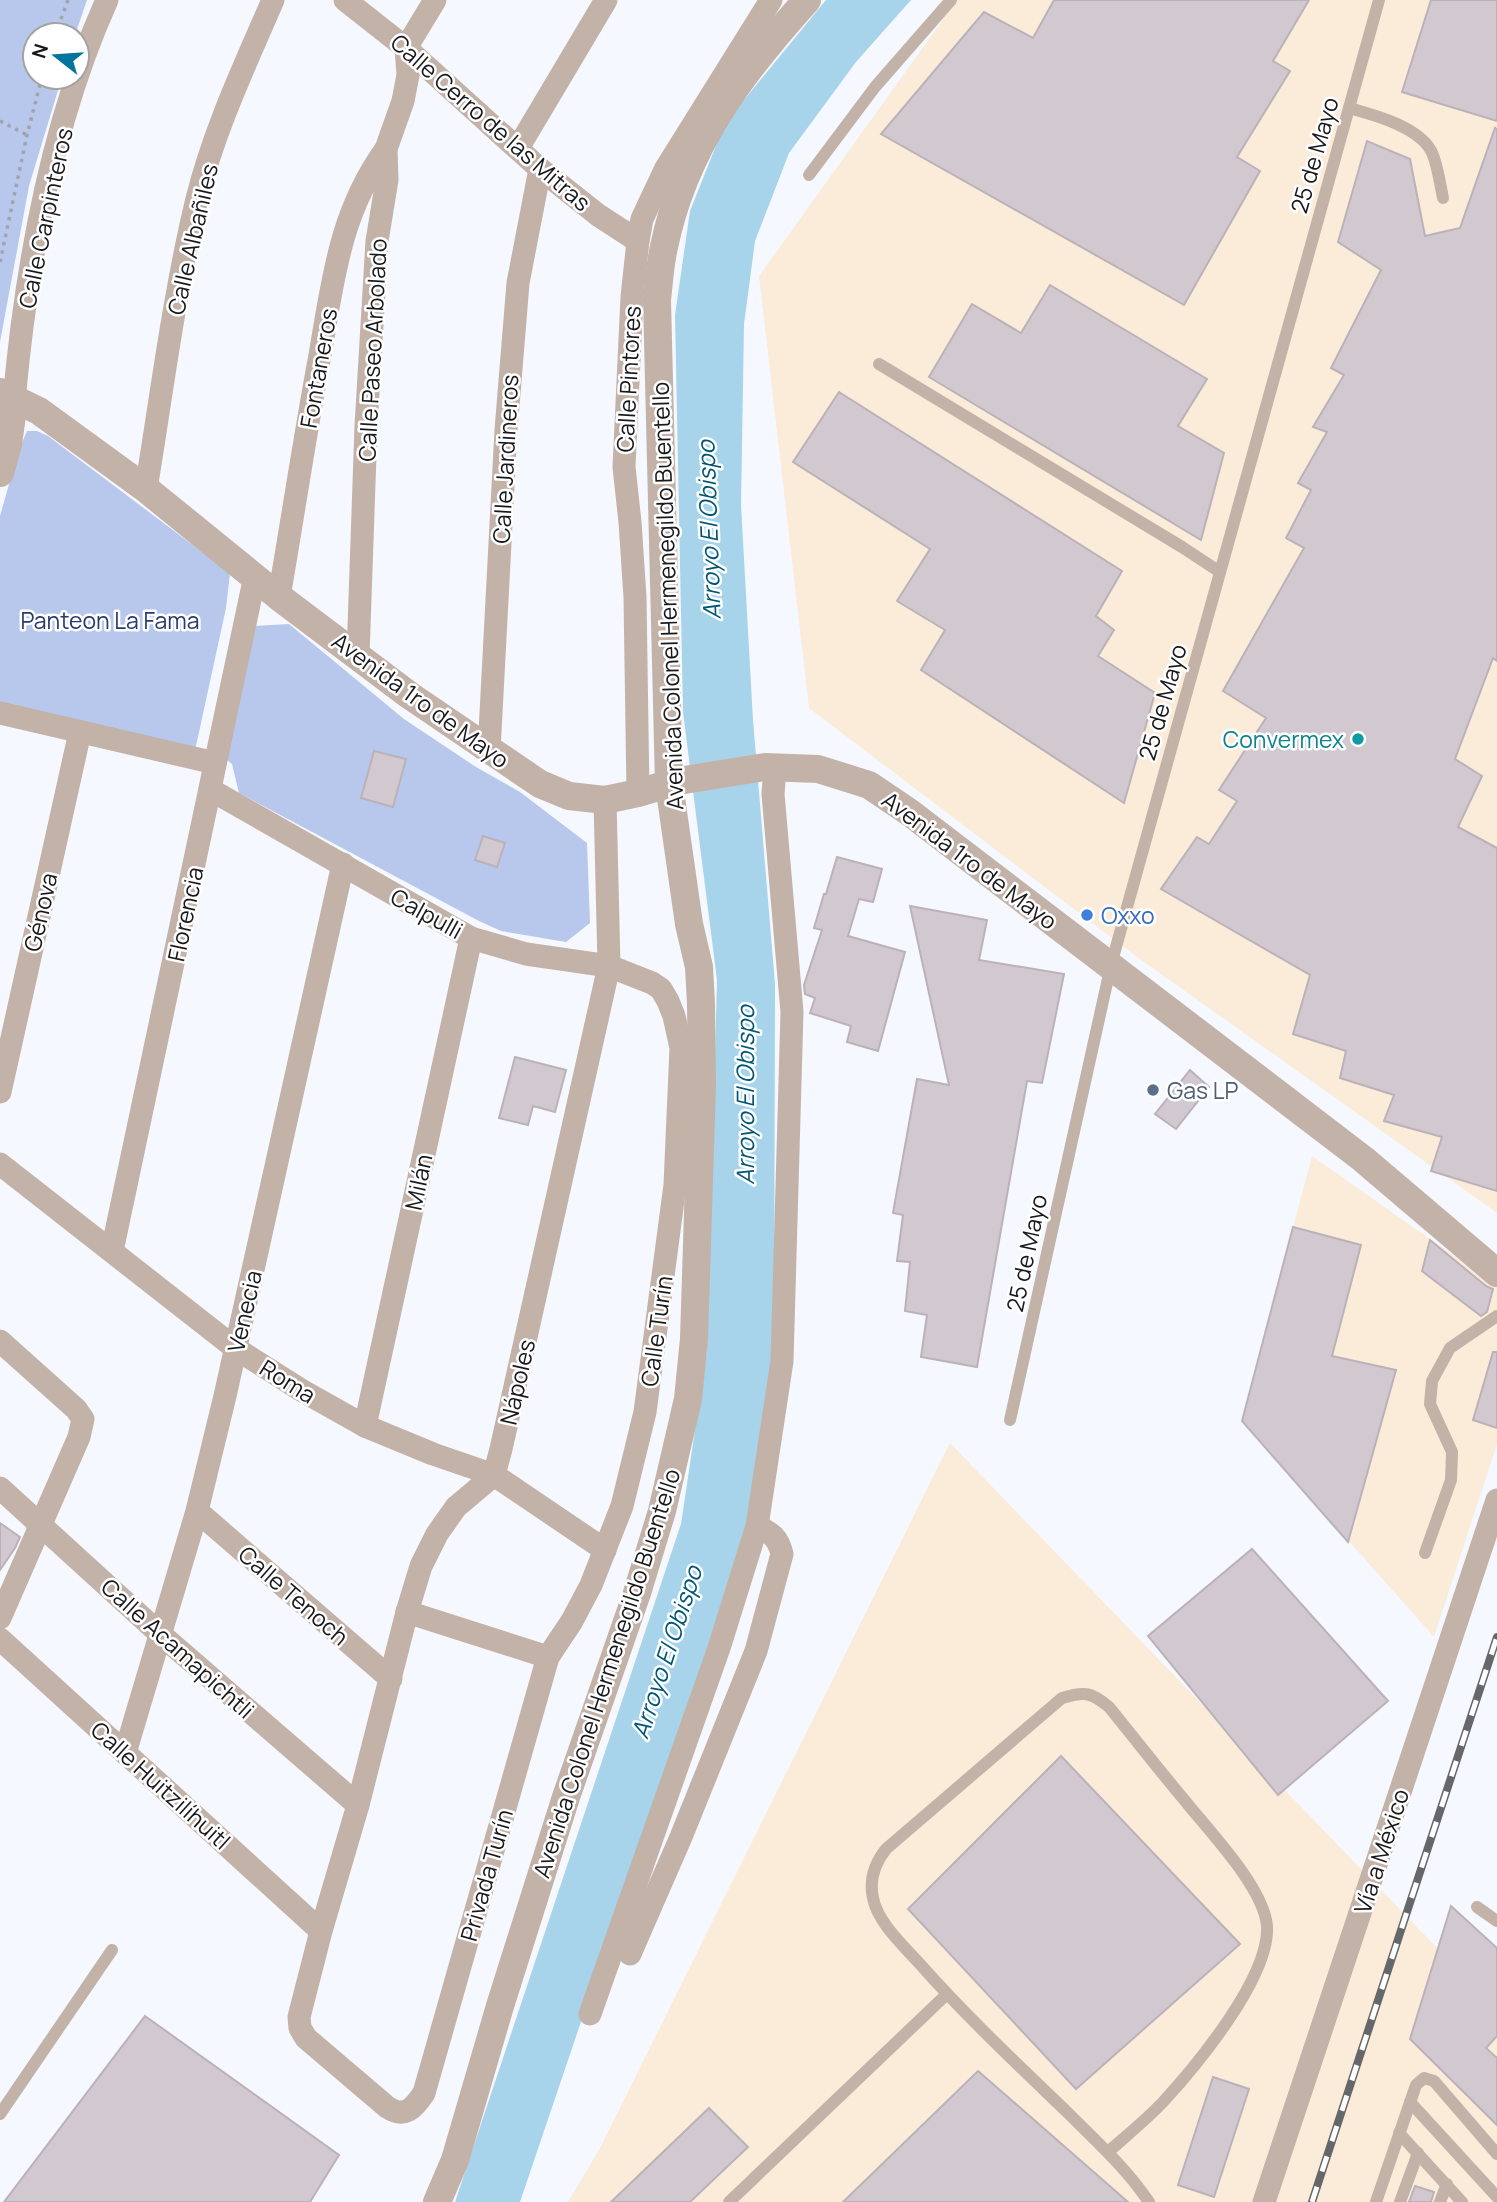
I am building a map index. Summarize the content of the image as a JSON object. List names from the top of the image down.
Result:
{
  "streets": {
    "street": [
      "Calle Cerro de las Mitras",
      "Calle Carpinteros",
      "Calle Albañiles",
      "Calle Paseo Arbolado",
      "Fontaneros",
      "Calle Pintores",
      "Calle Jardineros",
      "Avenida Colonel Hermenegildo Buentello",
      "Avenida 1ro de Mayo",
      "Génova",
      "Calpulli",
      "Florencia",
      "Milán",
      "Venecia",
      "Calle Turín",
      "Roma",
      "Nápoles",
      "Calle Tenoch",
      "Calle Acamapichtli",
      "Calle Huitzilíhuitl",
      "Vía a México",
      "Privada Turín"
    ],
    "lane": ["25 de Mayo"]
  },
  "crossings": [
    ["Calle Cerro de las Mitras", "Calle Paseo Arbolado"],
    ["Calle Cerro de las Mitras", "Calle Pintores"],
    ["Calle Cerro de las Mitras", "Calle Jardineros"],
    ["25 de Mayo", "Avenida 1ro de Mayo"],
    ["Calle Carpinteros", "Avenida 1ro de Mayo"],
    ["Calle Albañiles", "Avenida 1ro de Mayo"],
    ["Calle Paseo Arbolado", "Fontaneros"],
    ["Calle Paseo Arbolado", "Avenida 1ro de Mayo"],
    ["Fontaneros", "Avenida 1ro de Mayo"],
    ["Calle Pintores", "Avenida 1ro de Mayo"],
    ["Calle Jardineros", "Avenida 1ro de Mayo"],
    ["Avenida Colonel Hermenegildo Buentello", "Avenida 1ro de Mayo"],
    ["Avenida 1ro de Mayo", "Florencia"],
    ["Avenida 1ro de Mayo", "Nápoles"],
    ["Calpulli", "Florencia"],
    ["Calpulli", "Milán"],
    ["Calpulli", "Venecia"],
    ["Calpulli", "Calle Turín"],
    ["Calpulli", "Nápoles"],
    ["Florencia", "Roma"],
    ["Milán", "Roma"],
    ["Venecia", "Roma"],
    ["Venecia", "Calle Tenoch"],
    ["Venecia", "Calle Acamapichtli"],
    ["Venecia", "Calle Huitzilíhuitl"],
    ["Calle Turín", "Roma"],
    ["Calle Turín", "Privada Turín"],
    ["Roma", "Nápoles"],
    ["Calle Huitzilíhuitl", "Privada Turín"]
  ],
  "water": ["Arroyo El Obispo"],
  "parks": ["Panteon La Fama"],
  "places": ["Convermex", "Oxxo", "Gas LP"],
  "north": "left"
}
